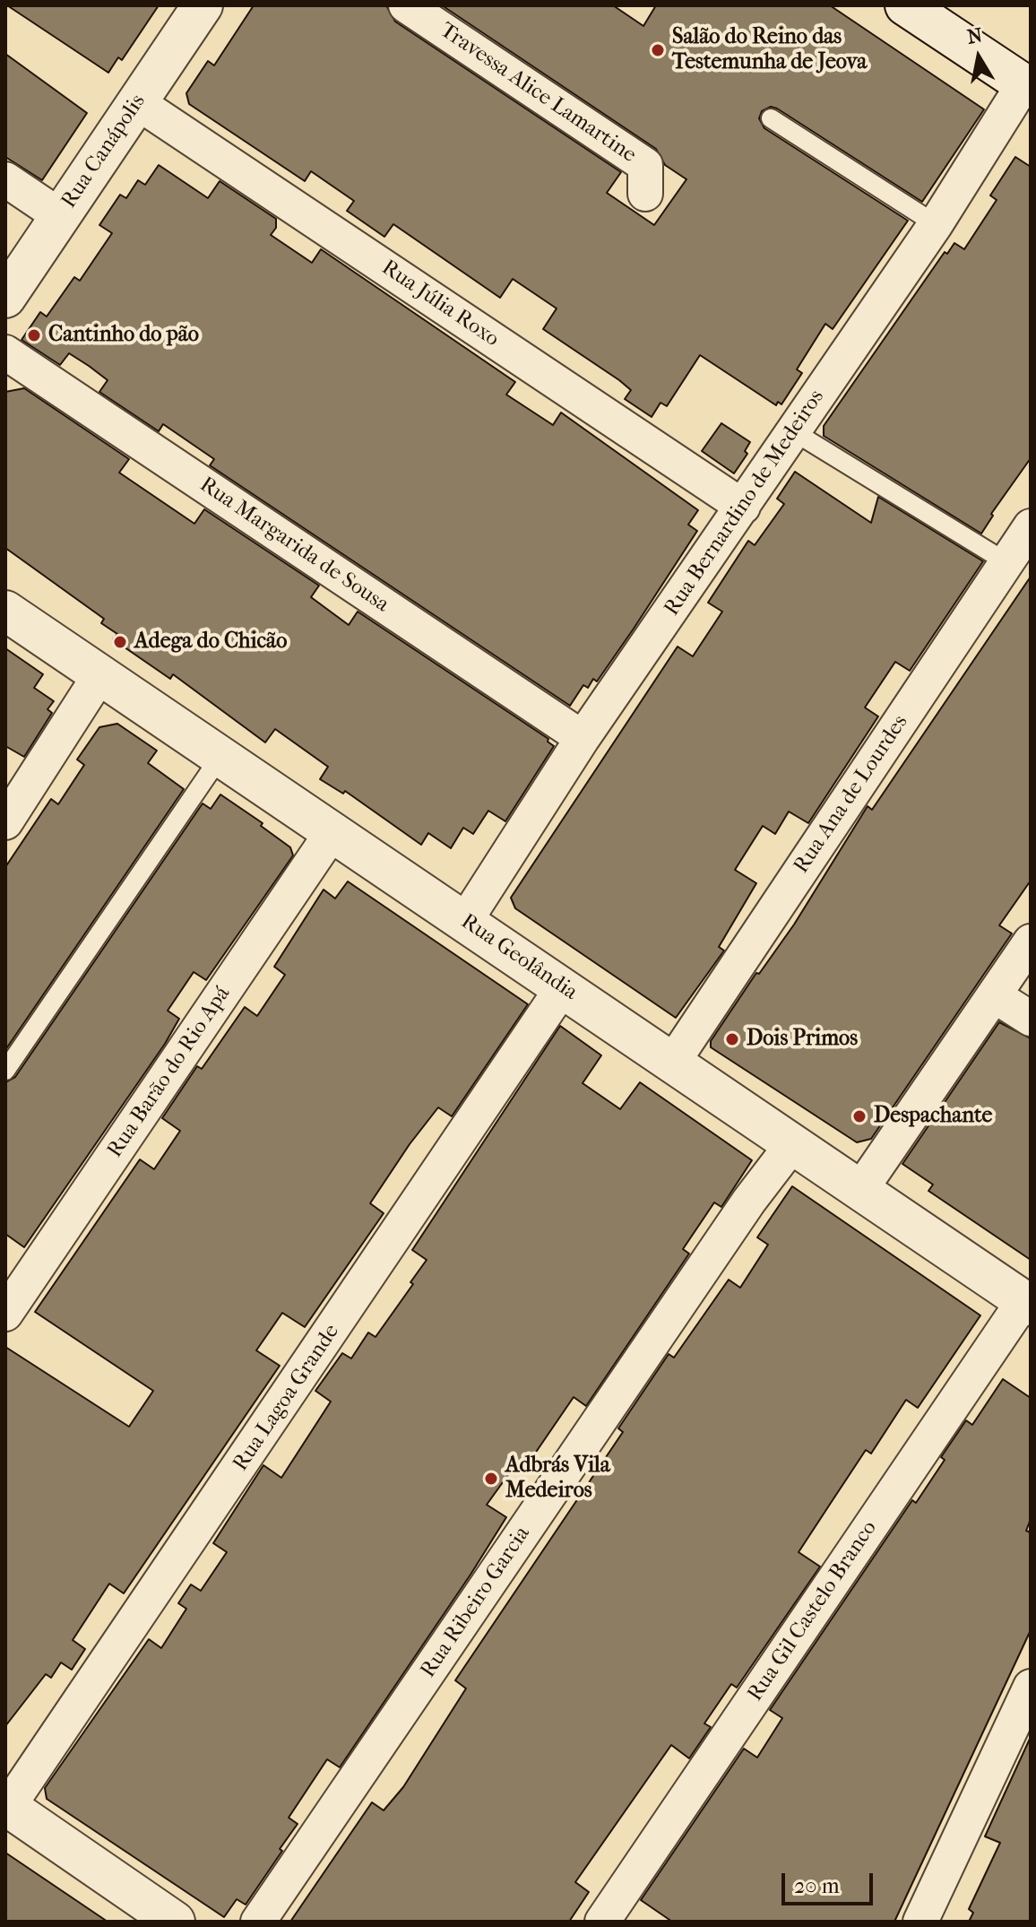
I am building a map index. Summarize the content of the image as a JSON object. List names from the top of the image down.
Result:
{
  "streets": {
    "street": [
      "Travessa Alice Lamartine",
      "Rua Canápolis",
      "Rua Júlia Roxo",
      "Rua Bernardino de Medeiros",
      "Rua Margarida de Sousa",
      "Rua Ana de Lourdes",
      "Rua Geolândia",
      "Rua Barão do Rio Apá",
      "Rua Lagoa Grande",
      "Rua Ribeiro Garcia",
      "Rua Gil Castelo Branco"
    ]
  },
  "crossings": [
    ["Rua Canápolis", "Rua Júlia Roxo"],
    ["Rua Júlia Roxo", "Rua Bernardino de Medeiros"],
    ["Rua Bernardino de Medeiros", "Rua Margarida de Sousa"],
    ["Rua Bernardino de Medeiros", "Rua Geolândia"],
    ["Rua Ana de Lourdes", "Rua Geolândia"],
    ["Rua Geolândia", "Rua Barão do Rio Apá"],
    ["Rua Geolândia", "Rua Lagoa Grande"],
    ["Rua Geolândia", "Rua Ribeiro Garcia"],
    ["Rua Geolândia", "Rua Gil Castelo Branco"]
  ],
  "places": [
    "Salão do Reino das Testemunha de Jeova",
    "Cantinho do pão",
    "Adega do Chicão",
    "Dois Primos",
    "Despachante",
    "Adbrás Vila Medeiros"
  ],
  "scale_bar": "20 m",
  "north": "top"
}
